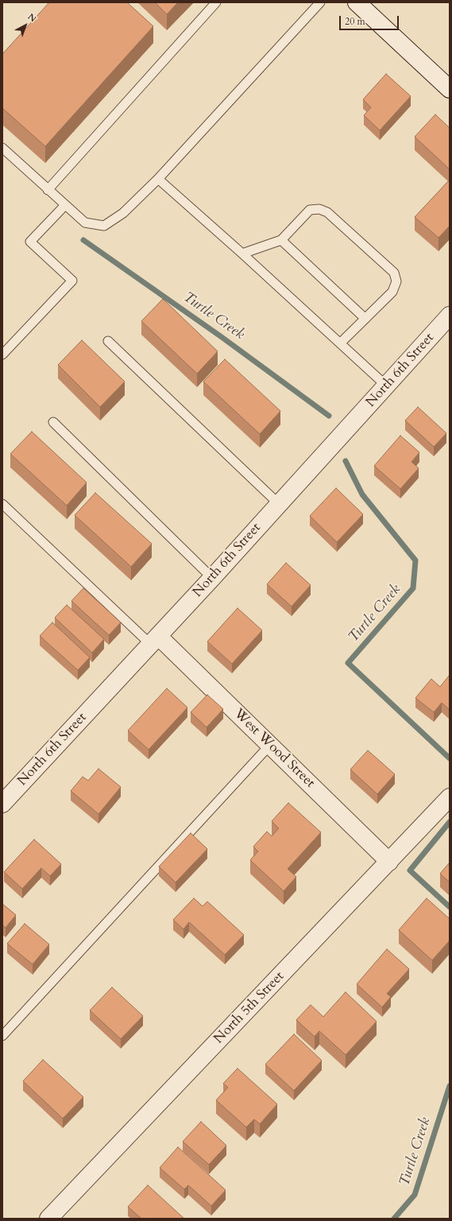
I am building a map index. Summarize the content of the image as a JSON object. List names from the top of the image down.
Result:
{
  "streets": {
    "street": ["North 6th Street", "West Wood Street", "North 5th Street"]
  },
  "crossings": [
    ["North 6th Street", "West Wood Street"],
    ["West Wood Street", "North 5th Street"]
  ],
  "water": ["Turtle Creek"],
  "scale_bar": "20 m",
  "north": "top right"
}
